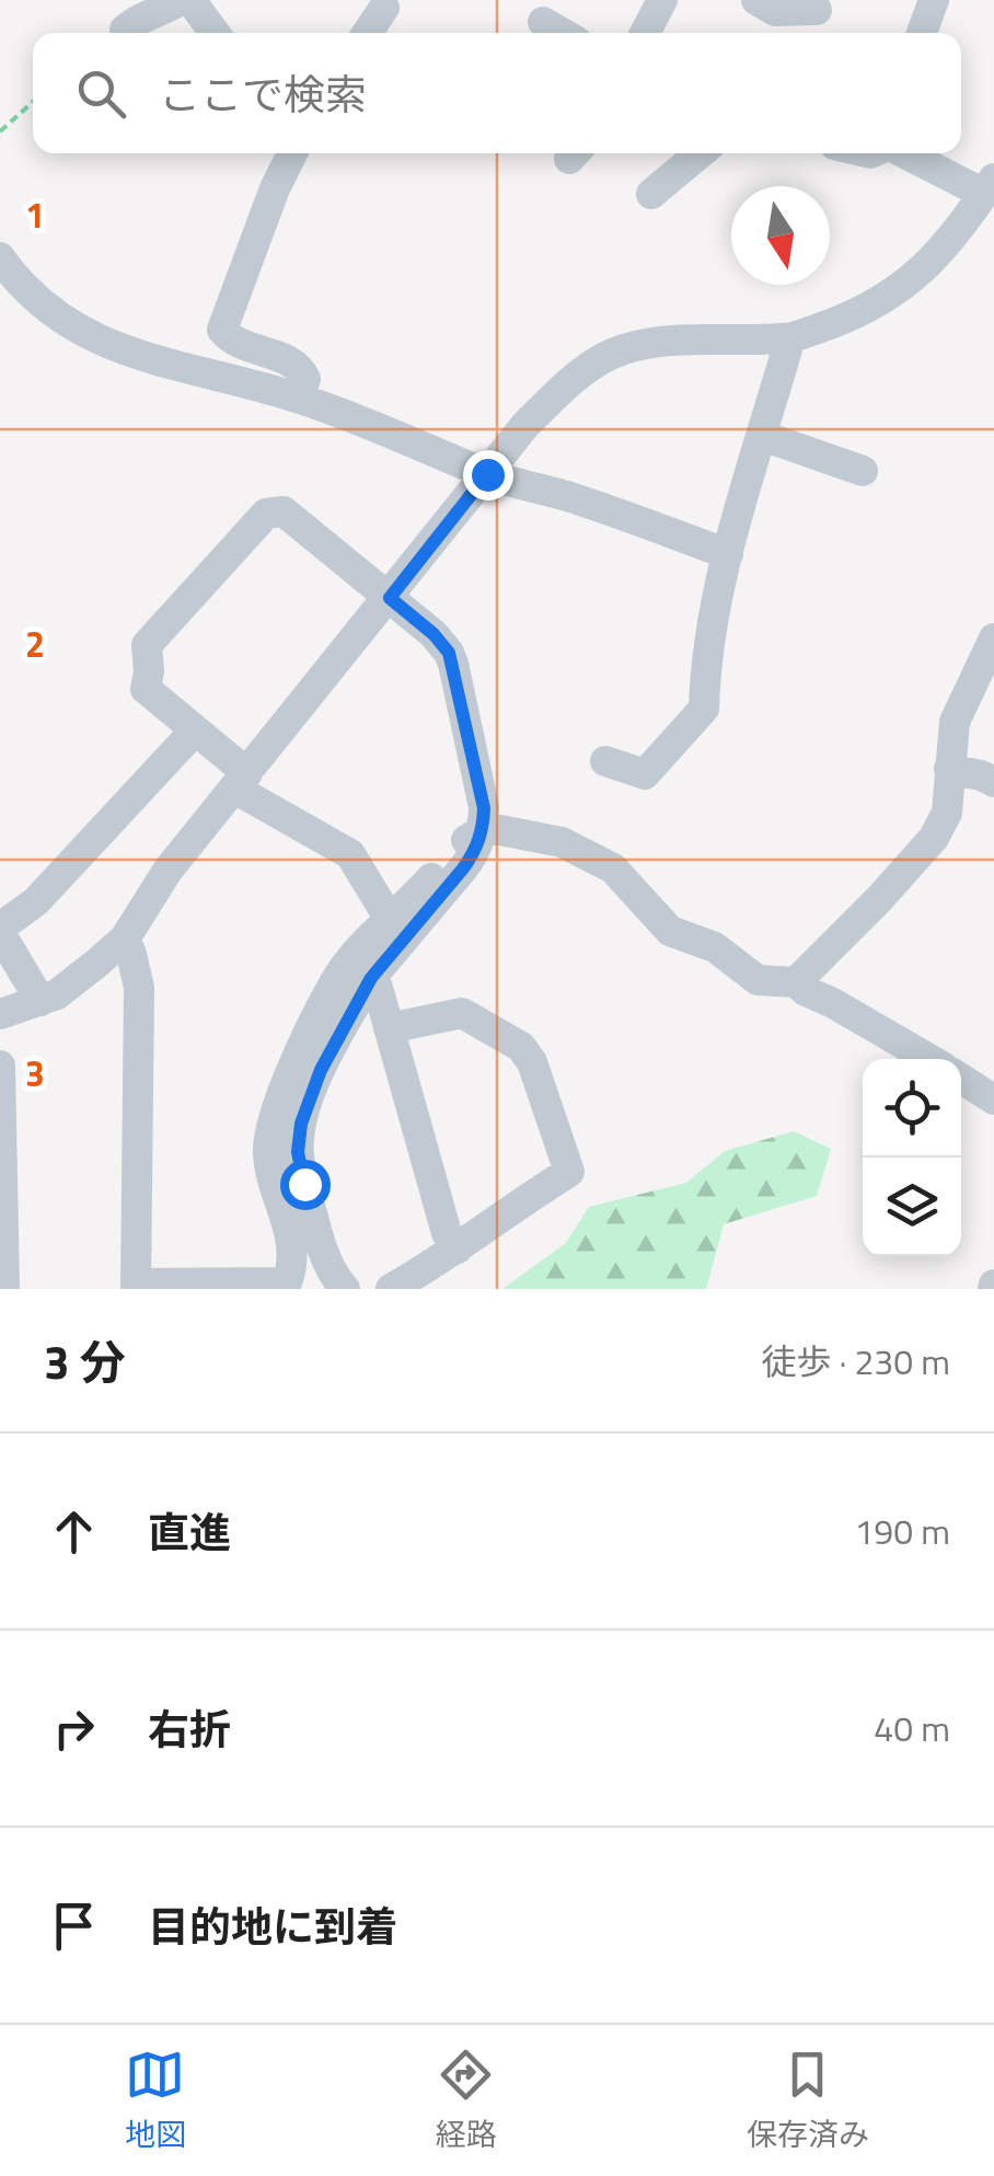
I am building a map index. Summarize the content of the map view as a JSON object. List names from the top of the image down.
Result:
{
  "north": "bottom",
  "page": {
    "search": "ここで検索",
    "heading": ["3 分", "徒歩 · 230 m"],
    "list": [
      ["直進", "190 m"],
      ["右折", "40 m"],
      "目的地に到着"
    ],
    "nav": ["地図", "経路", "保存済み"]
  },
  "grid": {
    "rows": ["1", "2", "3"]
  }
}
